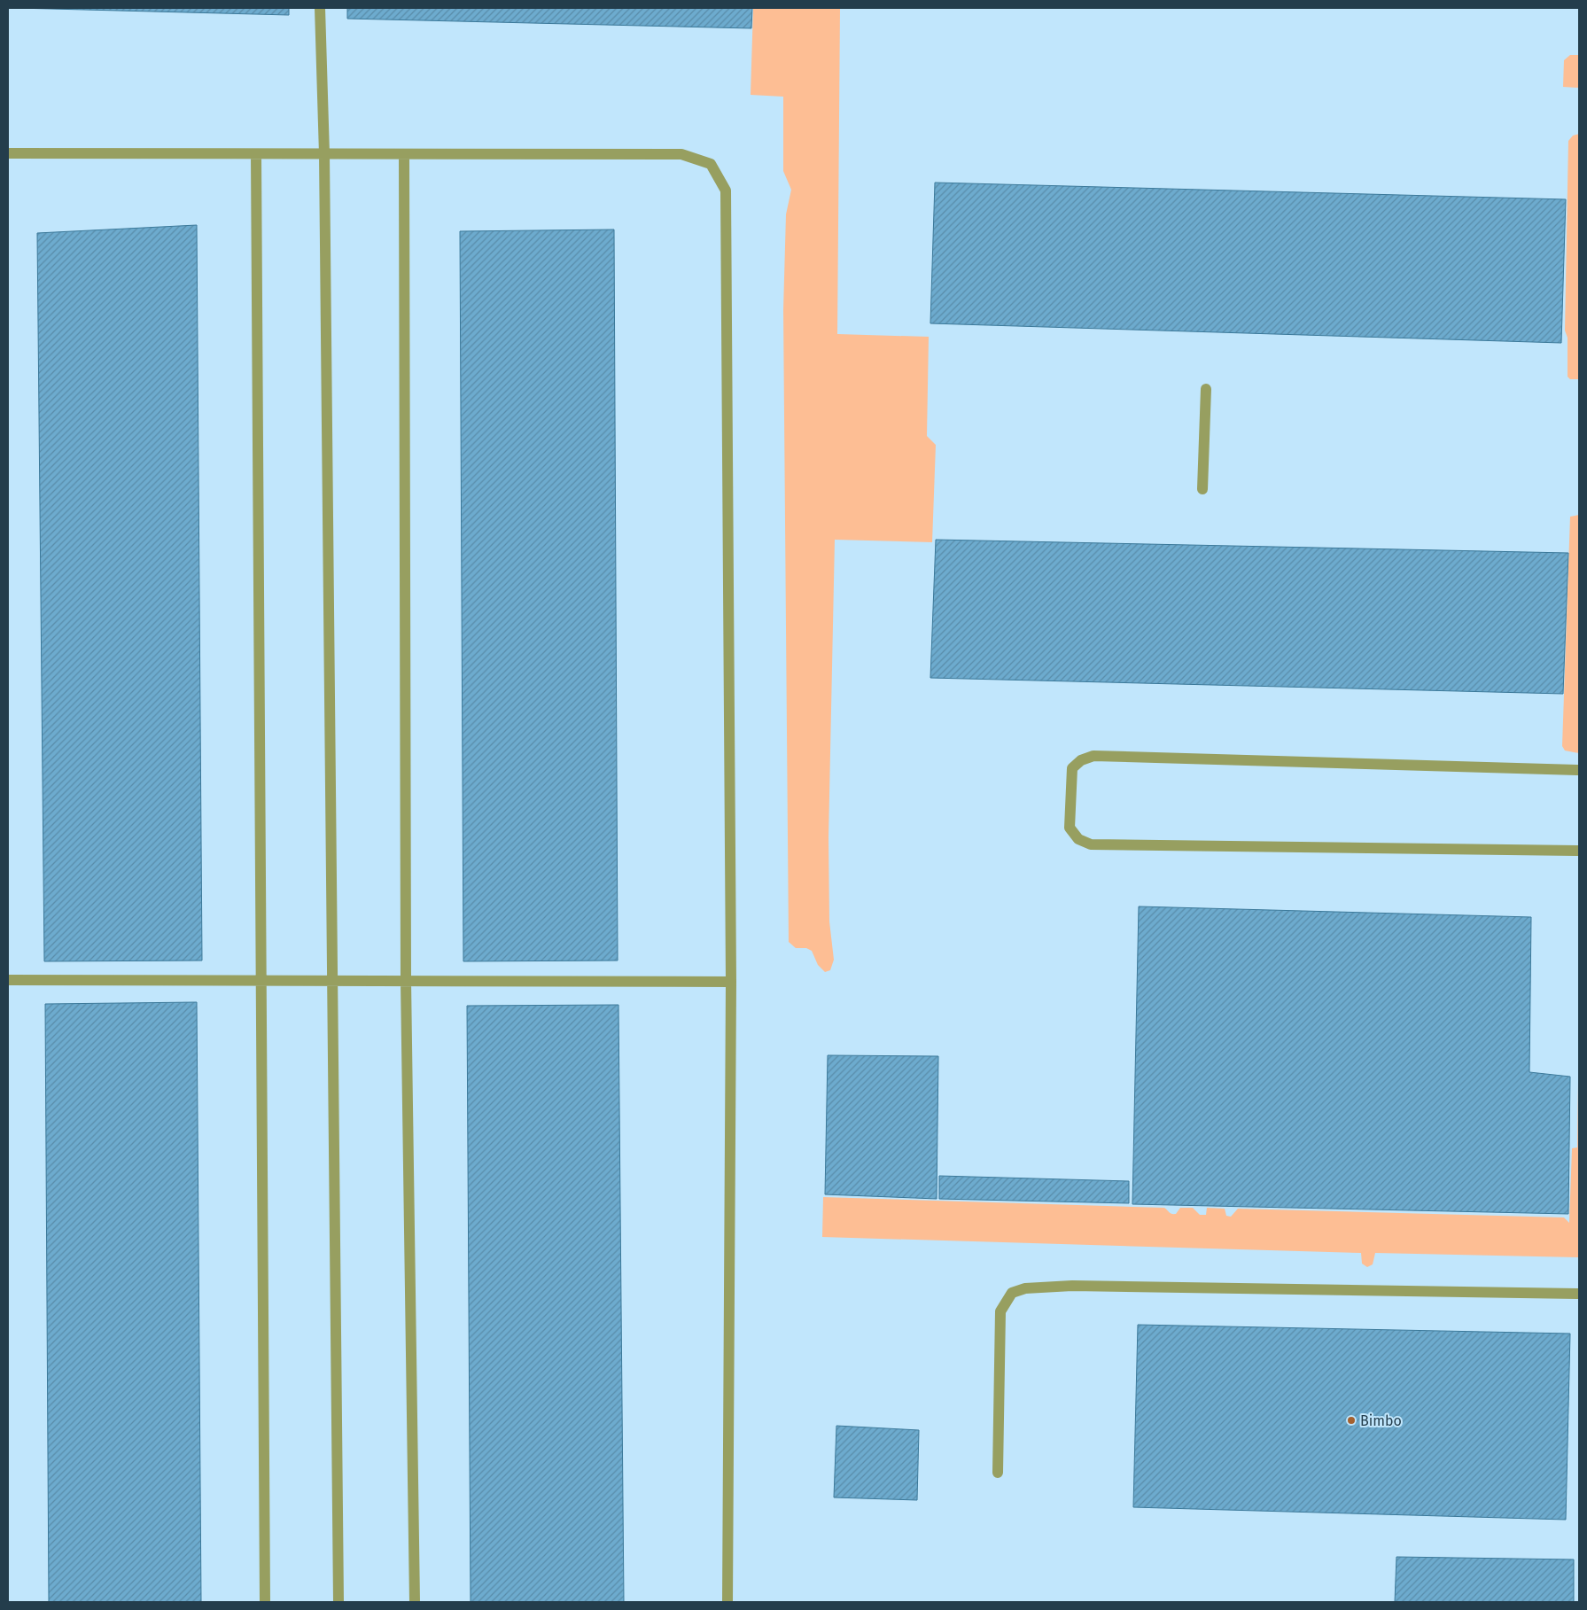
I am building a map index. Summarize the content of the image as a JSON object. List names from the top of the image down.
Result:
{
  "places": ["Bimbo"]
}
